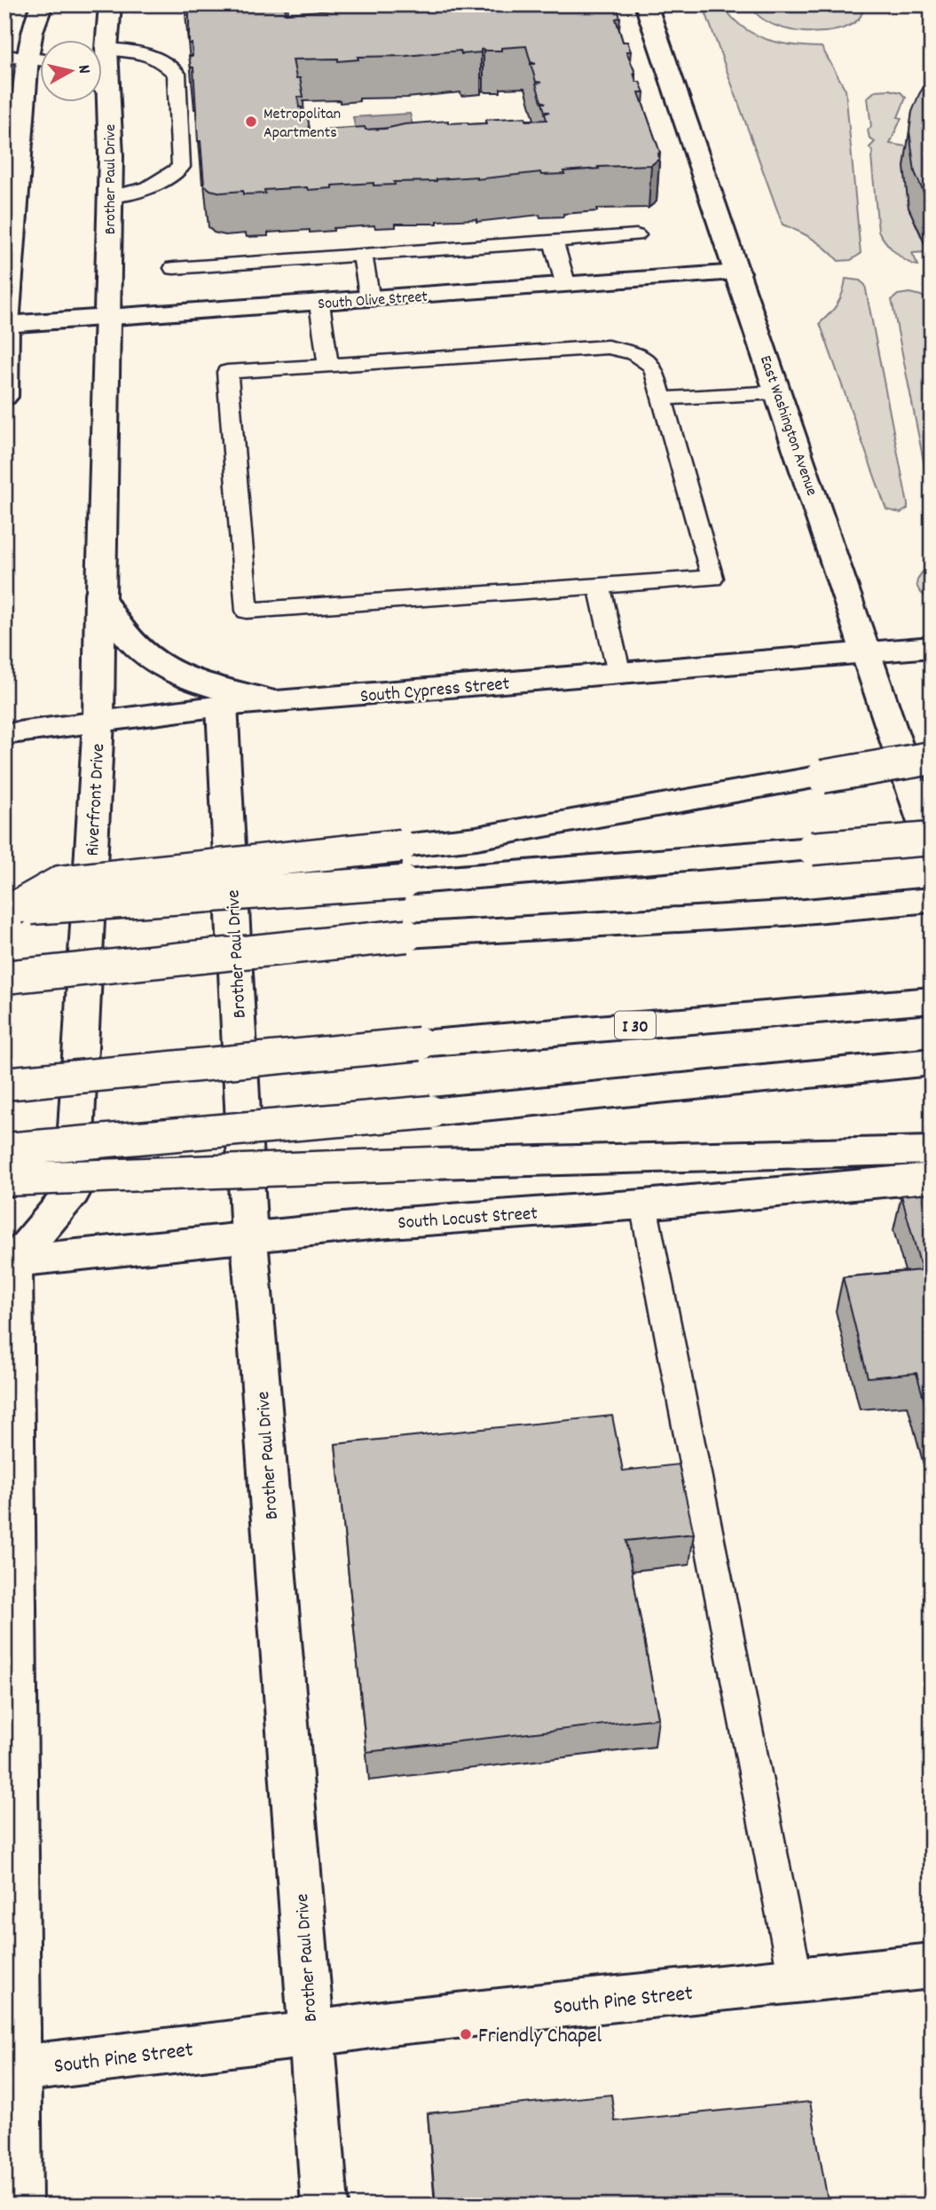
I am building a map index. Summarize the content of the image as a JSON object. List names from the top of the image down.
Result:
{
  "streets": {
    "main road": [
      "Brother Paul Drive",
      "South Olive Street",
      "East Washington Avenue",
      "South Cypress Street",
      "Riverfront Drive",
      "I 30",
      "South Locust Street",
      "South Pine Street"
    ]
  },
  "crossings": [
    ["Brother Paul Drive", "South Olive Street"],
    ["Brother Paul Drive", "South Cypress Street"],
    ["Brother Paul Drive", "Riverfront Drive"],
    ["Brother Paul Drive", "South Locust Street"],
    ["Brother Paul Drive", "South Pine Street"],
    ["South Olive Street", "East Washington Avenue"],
    ["South Olive Street", "Riverfront Drive"],
    ["East Washington Avenue", "South Cypress Street"],
    ["South Cypress Street", "Riverfront Drive"],
    ["Riverfront Drive", "South Locust Street"]
  ],
  "places": ["Metropolitan Apartments", "Friendly Chapel"],
  "north": "right"
}
